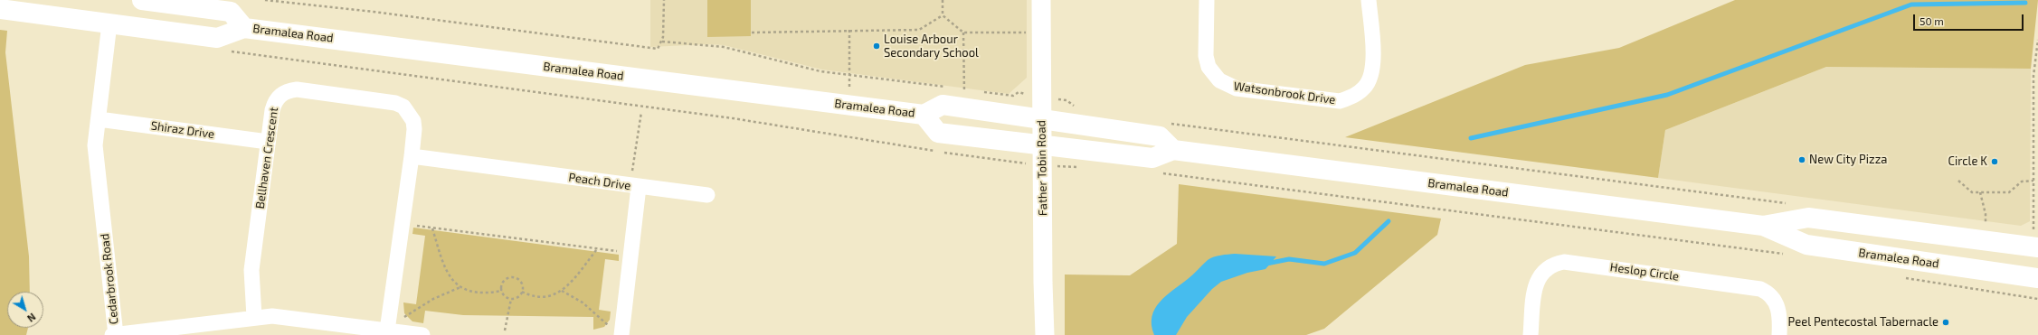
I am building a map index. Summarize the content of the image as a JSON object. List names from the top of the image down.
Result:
{
  "streets": {
    "main road": ["Bramalea Road"],
    "street": [
      "Watsonbrook Drive",
      "Shiraz Drive",
      "Bellhaven Crescent",
      "Father Tobin Road",
      "Peach Drive",
      "Heslop Circle",
      "Cedarbrook Road"
    ]
  },
  "crossings": [
    ["Bramalea Road", "Father Tobin Road"],
    ["Bramalea Road", "Cedarbrook Road"],
    ["Shiraz Drive", "Bellhaven Crescent"],
    ["Shiraz Drive", "Cedarbrook Road"],
    ["Bellhaven Crescent", "Peach Drive"],
    ["Bellhaven Crescent", "Cedarbrook Road"]
  ],
  "places": [
    "Louise Arbour Secondary School",
    "New City Pizza",
    "Circle K",
    "Peel Pentecostal Tabernacle"
  ],
  "scale_bar": "50 m",
  "north": "bottom right"
}
